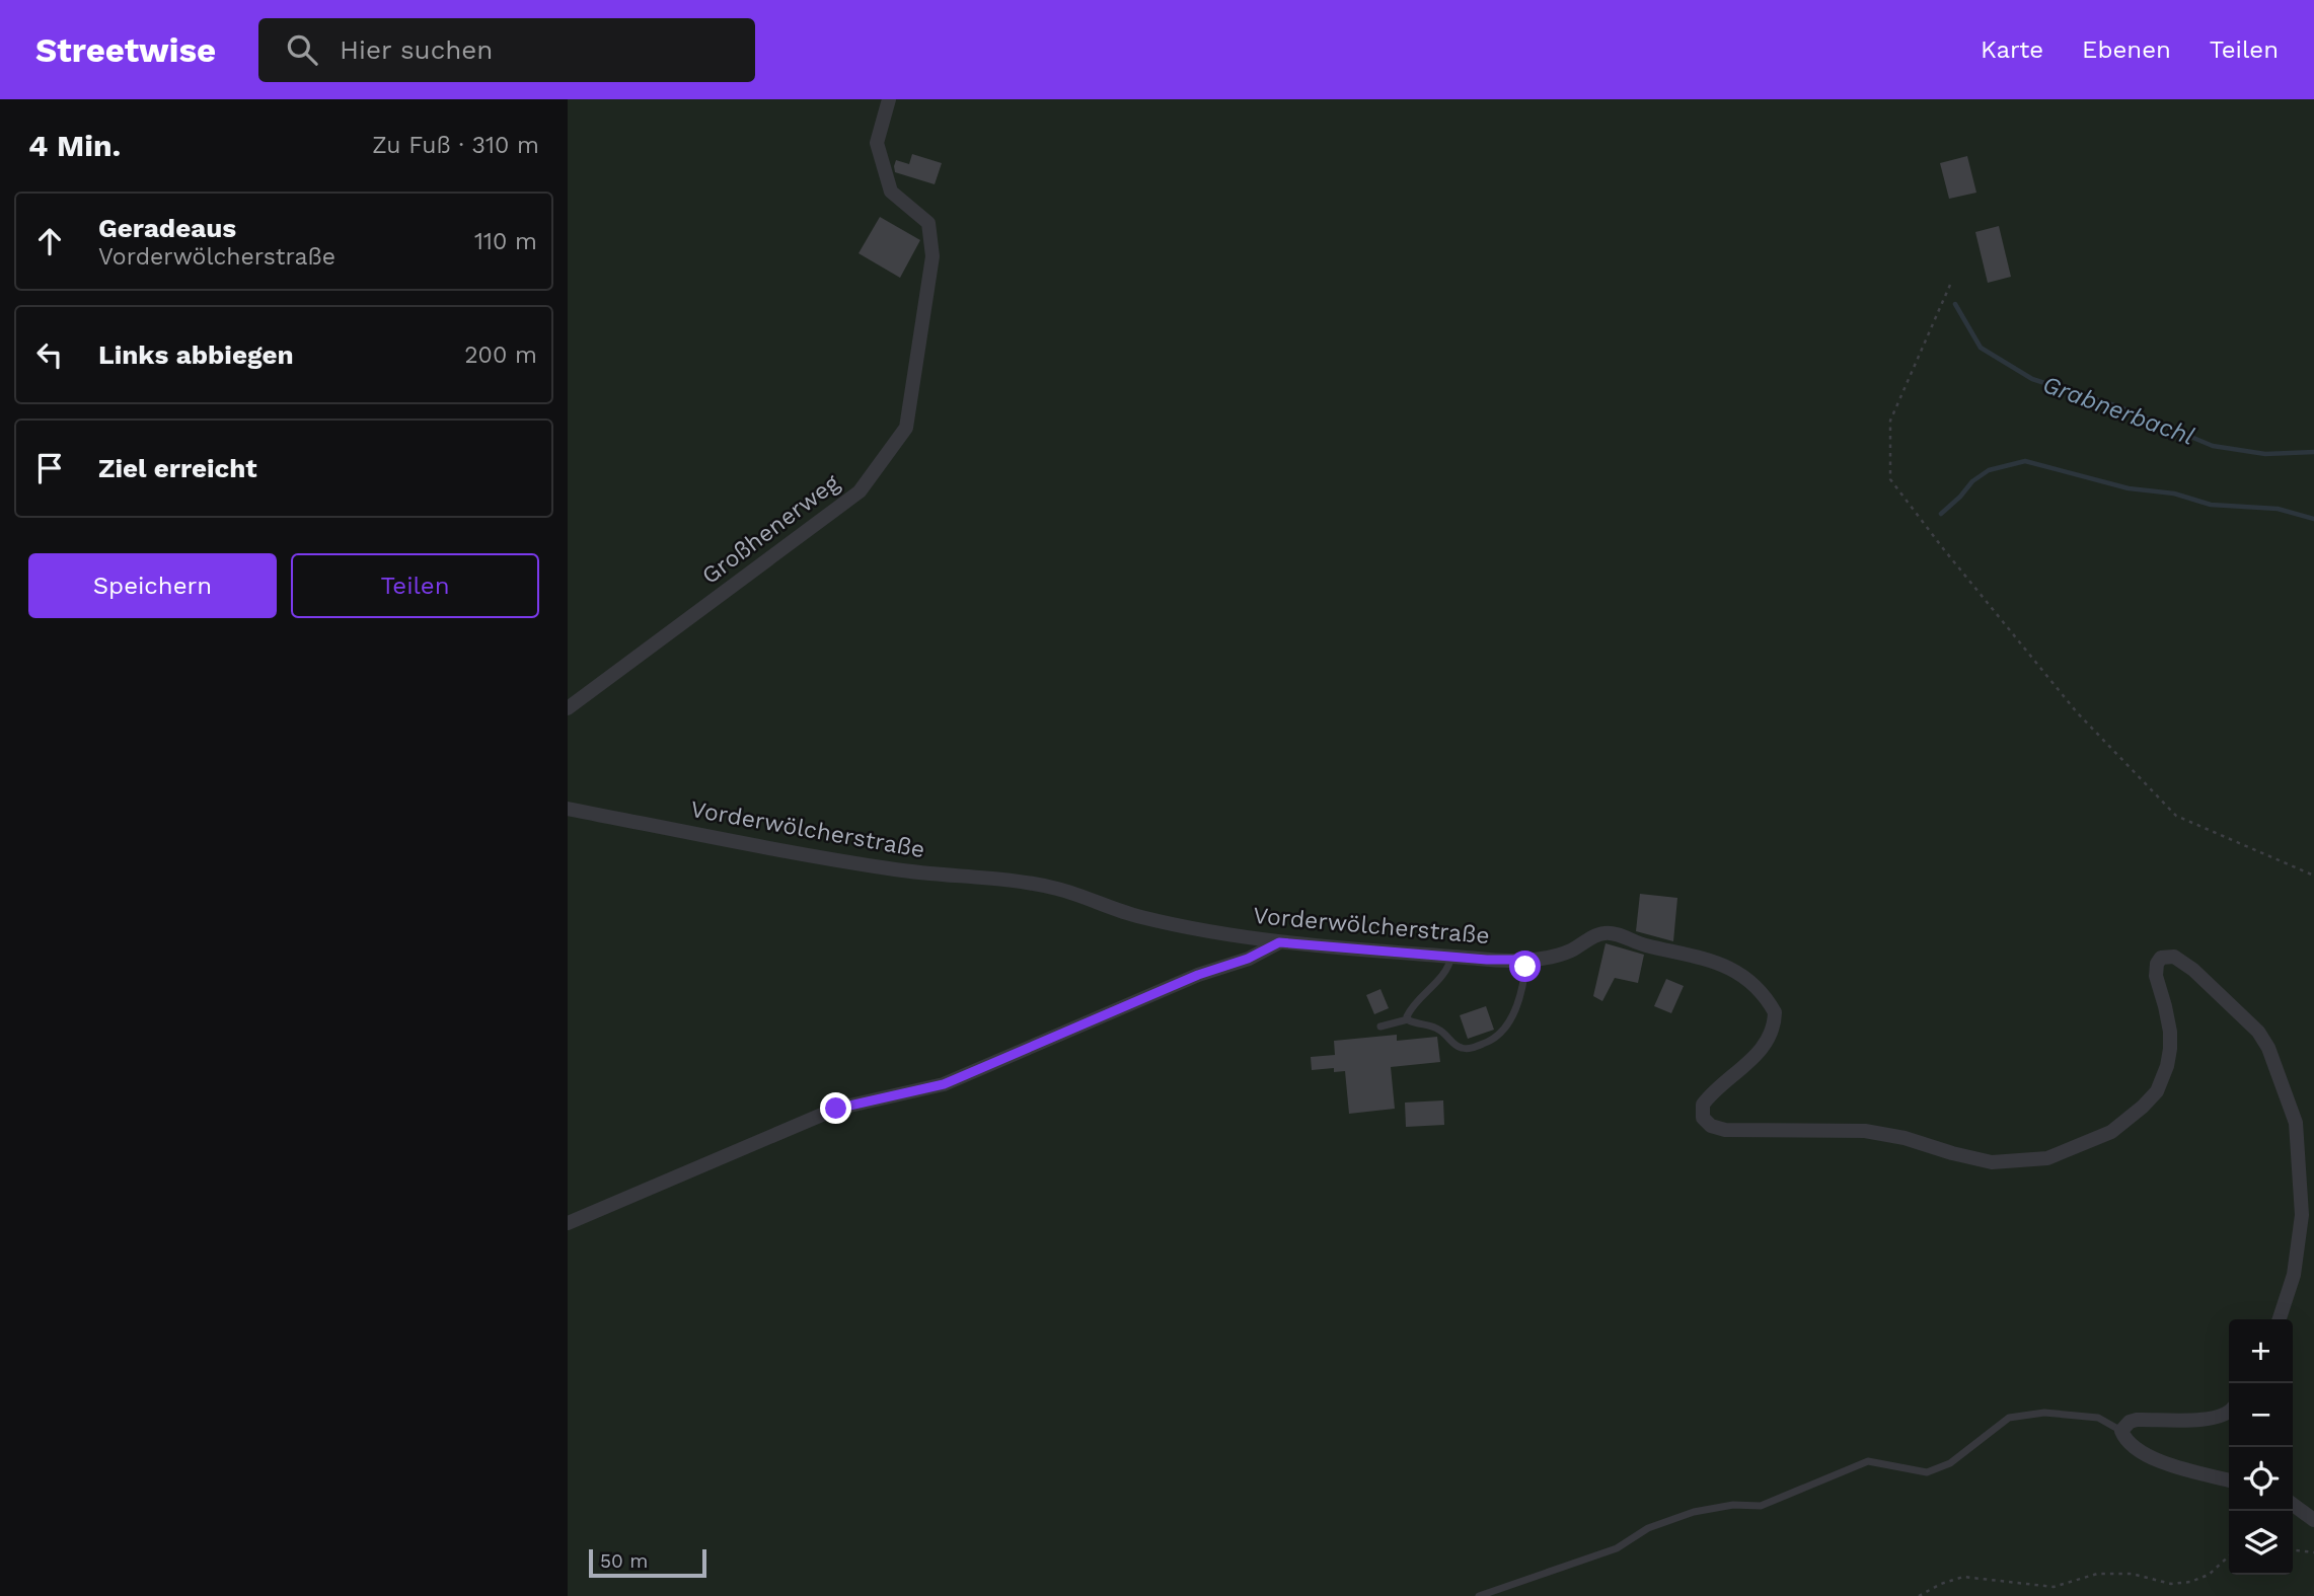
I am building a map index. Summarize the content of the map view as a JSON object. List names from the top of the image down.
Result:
{
  "streets": {
    "street": ["Großhenerweg", "Vorderwölcherstraße"]
  },
  "water": ["Grabnerbachl"],
  "scale_bar": "50 m",
  "page": {
    "header": "Streetwise",
    "search": "Hier suchen",
    "nav": ["Karte", "Ebenen", "Teilen"],
    "heading": ["4 Min.", "Zu Fuß · 310 m"],
    "list": [
      ["Geradeaus", "Vorderwölcherstraße", "110 m"],
      ["Links abbiegen", "200 m"],
      "Ziel erreicht"
    ],
    "buttons": ["Speichern", "Teilen"],
    "map_buttons": ["+", "−"],
    "scale": "50 m"
  }
}
